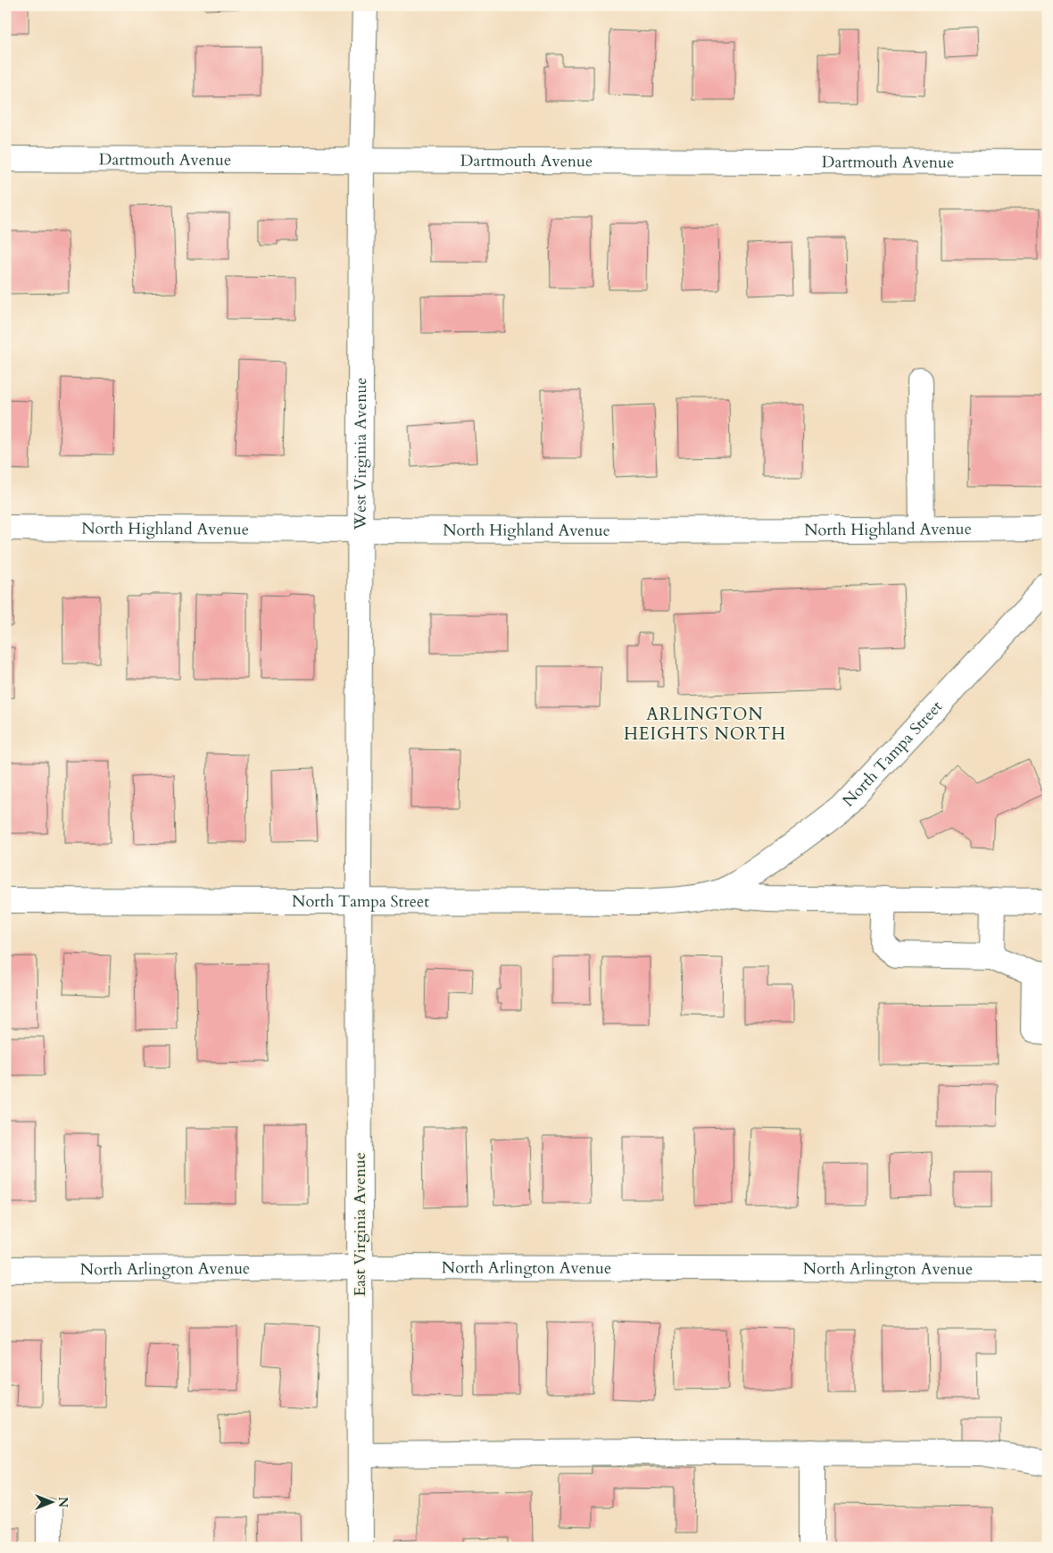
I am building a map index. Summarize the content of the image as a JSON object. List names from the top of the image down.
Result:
{
  "streets": {
    "street": [
      "Dartmouth Avenue",
      "West Virginia Avenue",
      "North Highland Avenue",
      "North Tampa Street",
      "East Virginia Avenue",
      "North Arlington Avenue"
    ]
  },
  "crossings": [
    ["Dartmouth Avenue", "West Virginia Avenue"],
    ["West Virginia Avenue", "North Highland Avenue"],
    ["West Virginia Avenue", "North Tampa Street"],
    ["West Virginia Avenue", "East Virginia Avenue"],
    ["North Tampa Street", "East Virginia Avenue"],
    ["East Virginia Avenue", "North Arlington Avenue"]
  ],
  "districts": ["ARLINGTON HEIGHTS NORTH"],
  "north": "right"
}
